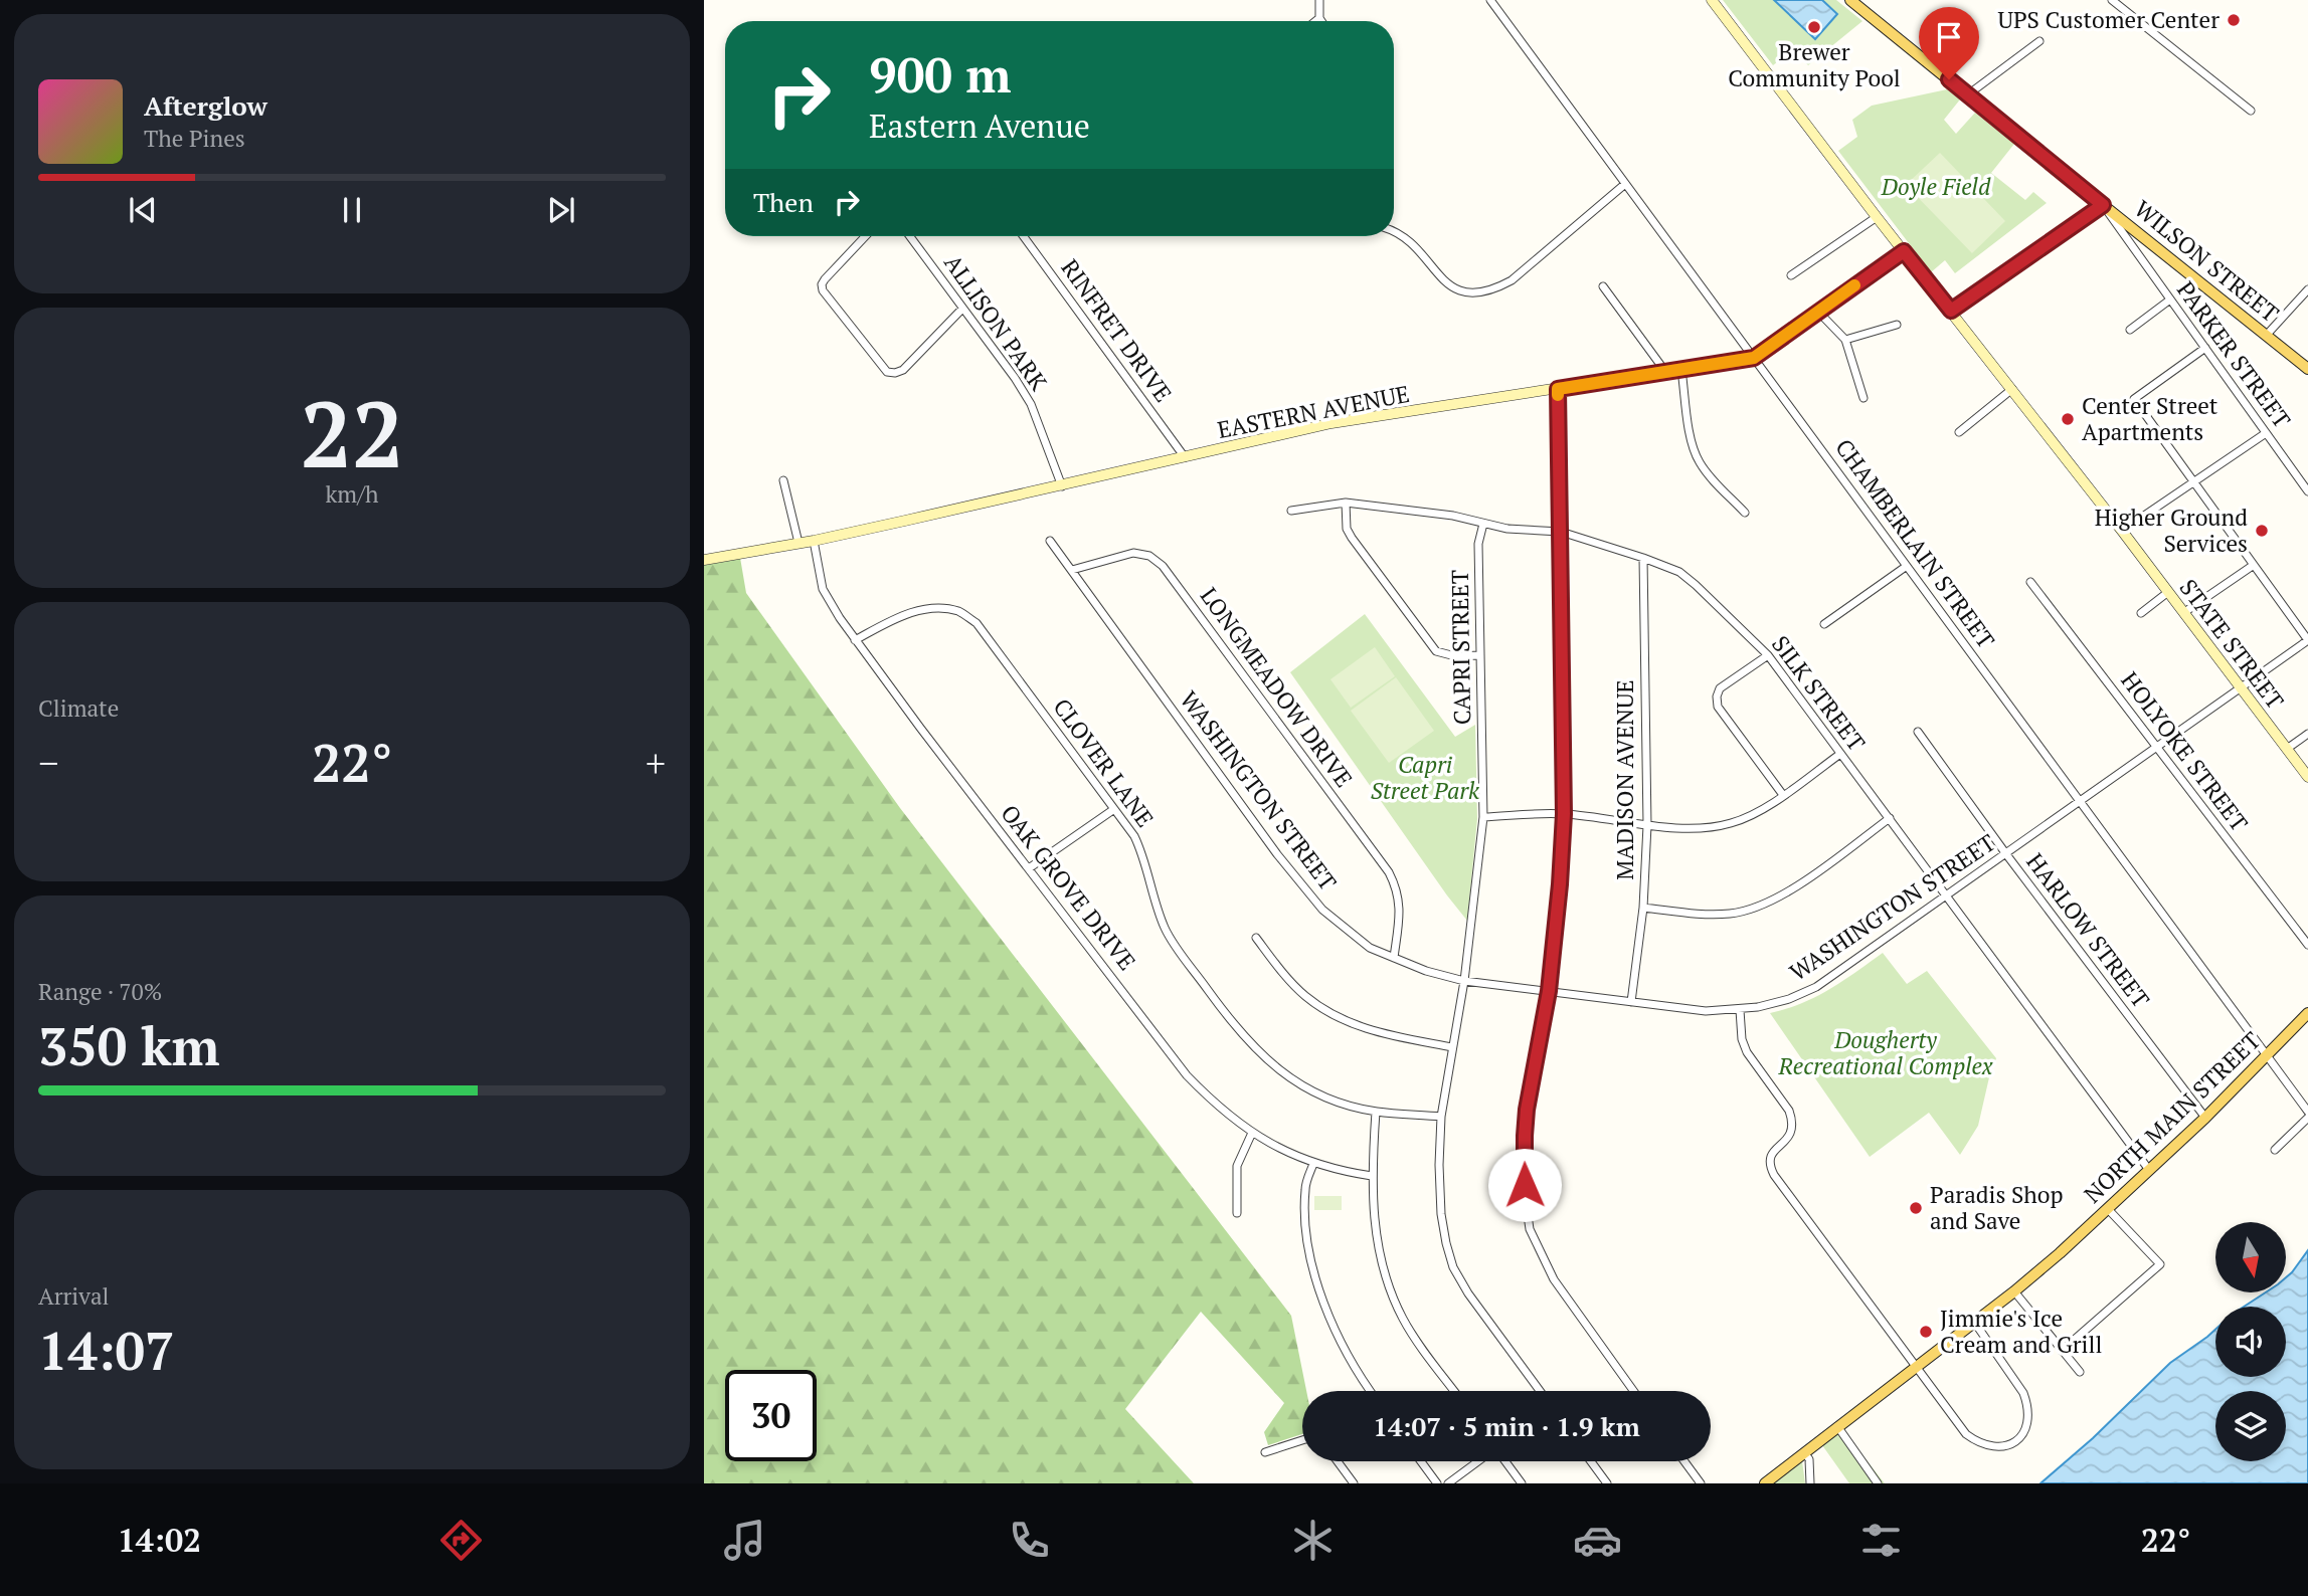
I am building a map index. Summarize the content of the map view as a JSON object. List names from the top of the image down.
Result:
{
  "streets": {
    "main road": ["WILSON STREET", "NORTH MAIN STREET"],
    "street": [
      "ALLISON PARK",
      "RINFRET DRIVE",
      "PARKER STREET",
      "EASTERN AVENUE",
      "CHAMBERLAIN STREET",
      "STATE STREET",
      "CAPRI STREET",
      "LONGMEADOW DRIVE",
      "SILK STREET",
      "HOLYOKE STREET",
      "CLOVER LANE",
      "MADISON AVENUE",
      "WASHINGTON STREET",
      "OAK GROVE DRIVE",
      "HARLOW STREET"
    ]
  },
  "crossings": [
    ["WILSON STREET", "PARKER STREET"],
    ["ALLISON PARK", "EASTERN AVENUE"],
    ["RINFRET DRIVE", "EASTERN AVENUE"],
    ["EASTERN AVENUE", "CHAMBERLAIN STREET"],
    ["EASTERN AVENUE", "STATE STREET"],
    ["EASTERN AVENUE", "OAK GROVE DRIVE"],
    ["CHAMBERLAIN STREET", "WASHINGTON STREET"],
    ["CHAMBERLAIN STREET", "NORTH MAIN STREET"],
    ["STATE STREET", "WASHINGTON STREET"],
    ["CAPRI STREET", "SILK STREET"],
    ["CAPRI STREET", "CLOVER LANE"],
    ["CAPRI STREET", "WASHINGTON STREET"],
    ["LONGMEADOW DRIVE", "WASHINGTON STREET"],
    ["SILK STREET", "MADISON AVENUE"],
    ["SILK STREET", "WASHINGTON STREET"],
    ["SILK STREET", "NORTH MAIN STREET"],
    ["HOLYOKE STREET", "WASHINGTON STREET"],
    ["CLOVER LANE", "OAK GROVE DRIVE"],
    ["MADISON AVENUE", "WASHINGTON STREET"],
    ["WASHINGTON STREET", "HARLOW STREET"],
    ["HARLOW STREET", "NORTH MAIN STREET"]
  ],
  "parks": ["Doyle Field", "Capri Street Park", "Dougherty Recreational Complex"],
  "places": [
    "UPS Customer Center",
    "Brewer Community Pool",
    "Center Street Apartments",
    "Higher Ground Services",
    "Paradis Shop and Save",
    "Jimmie's Ice Cream and Grill"
  ],
  "north": "bottom",
  "page": {
    "turn": ["900 m", "Eastern Avenue"],
    "song": ["Afterglow", "The Pines"],
    "then": "Then",
    "tile": [
      ["22", "km/h"],
      "Climate",
      ["Range · 70%", "350 km"],
      ["Arrival", "14:07"]
    ],
    "heat": ["−", "22°", "+"],
    "limit": "30",
    "trip": "14:07 · 5 min · 1.9 km",
    "tabs": ["14:02", "22°"]
  }
}
